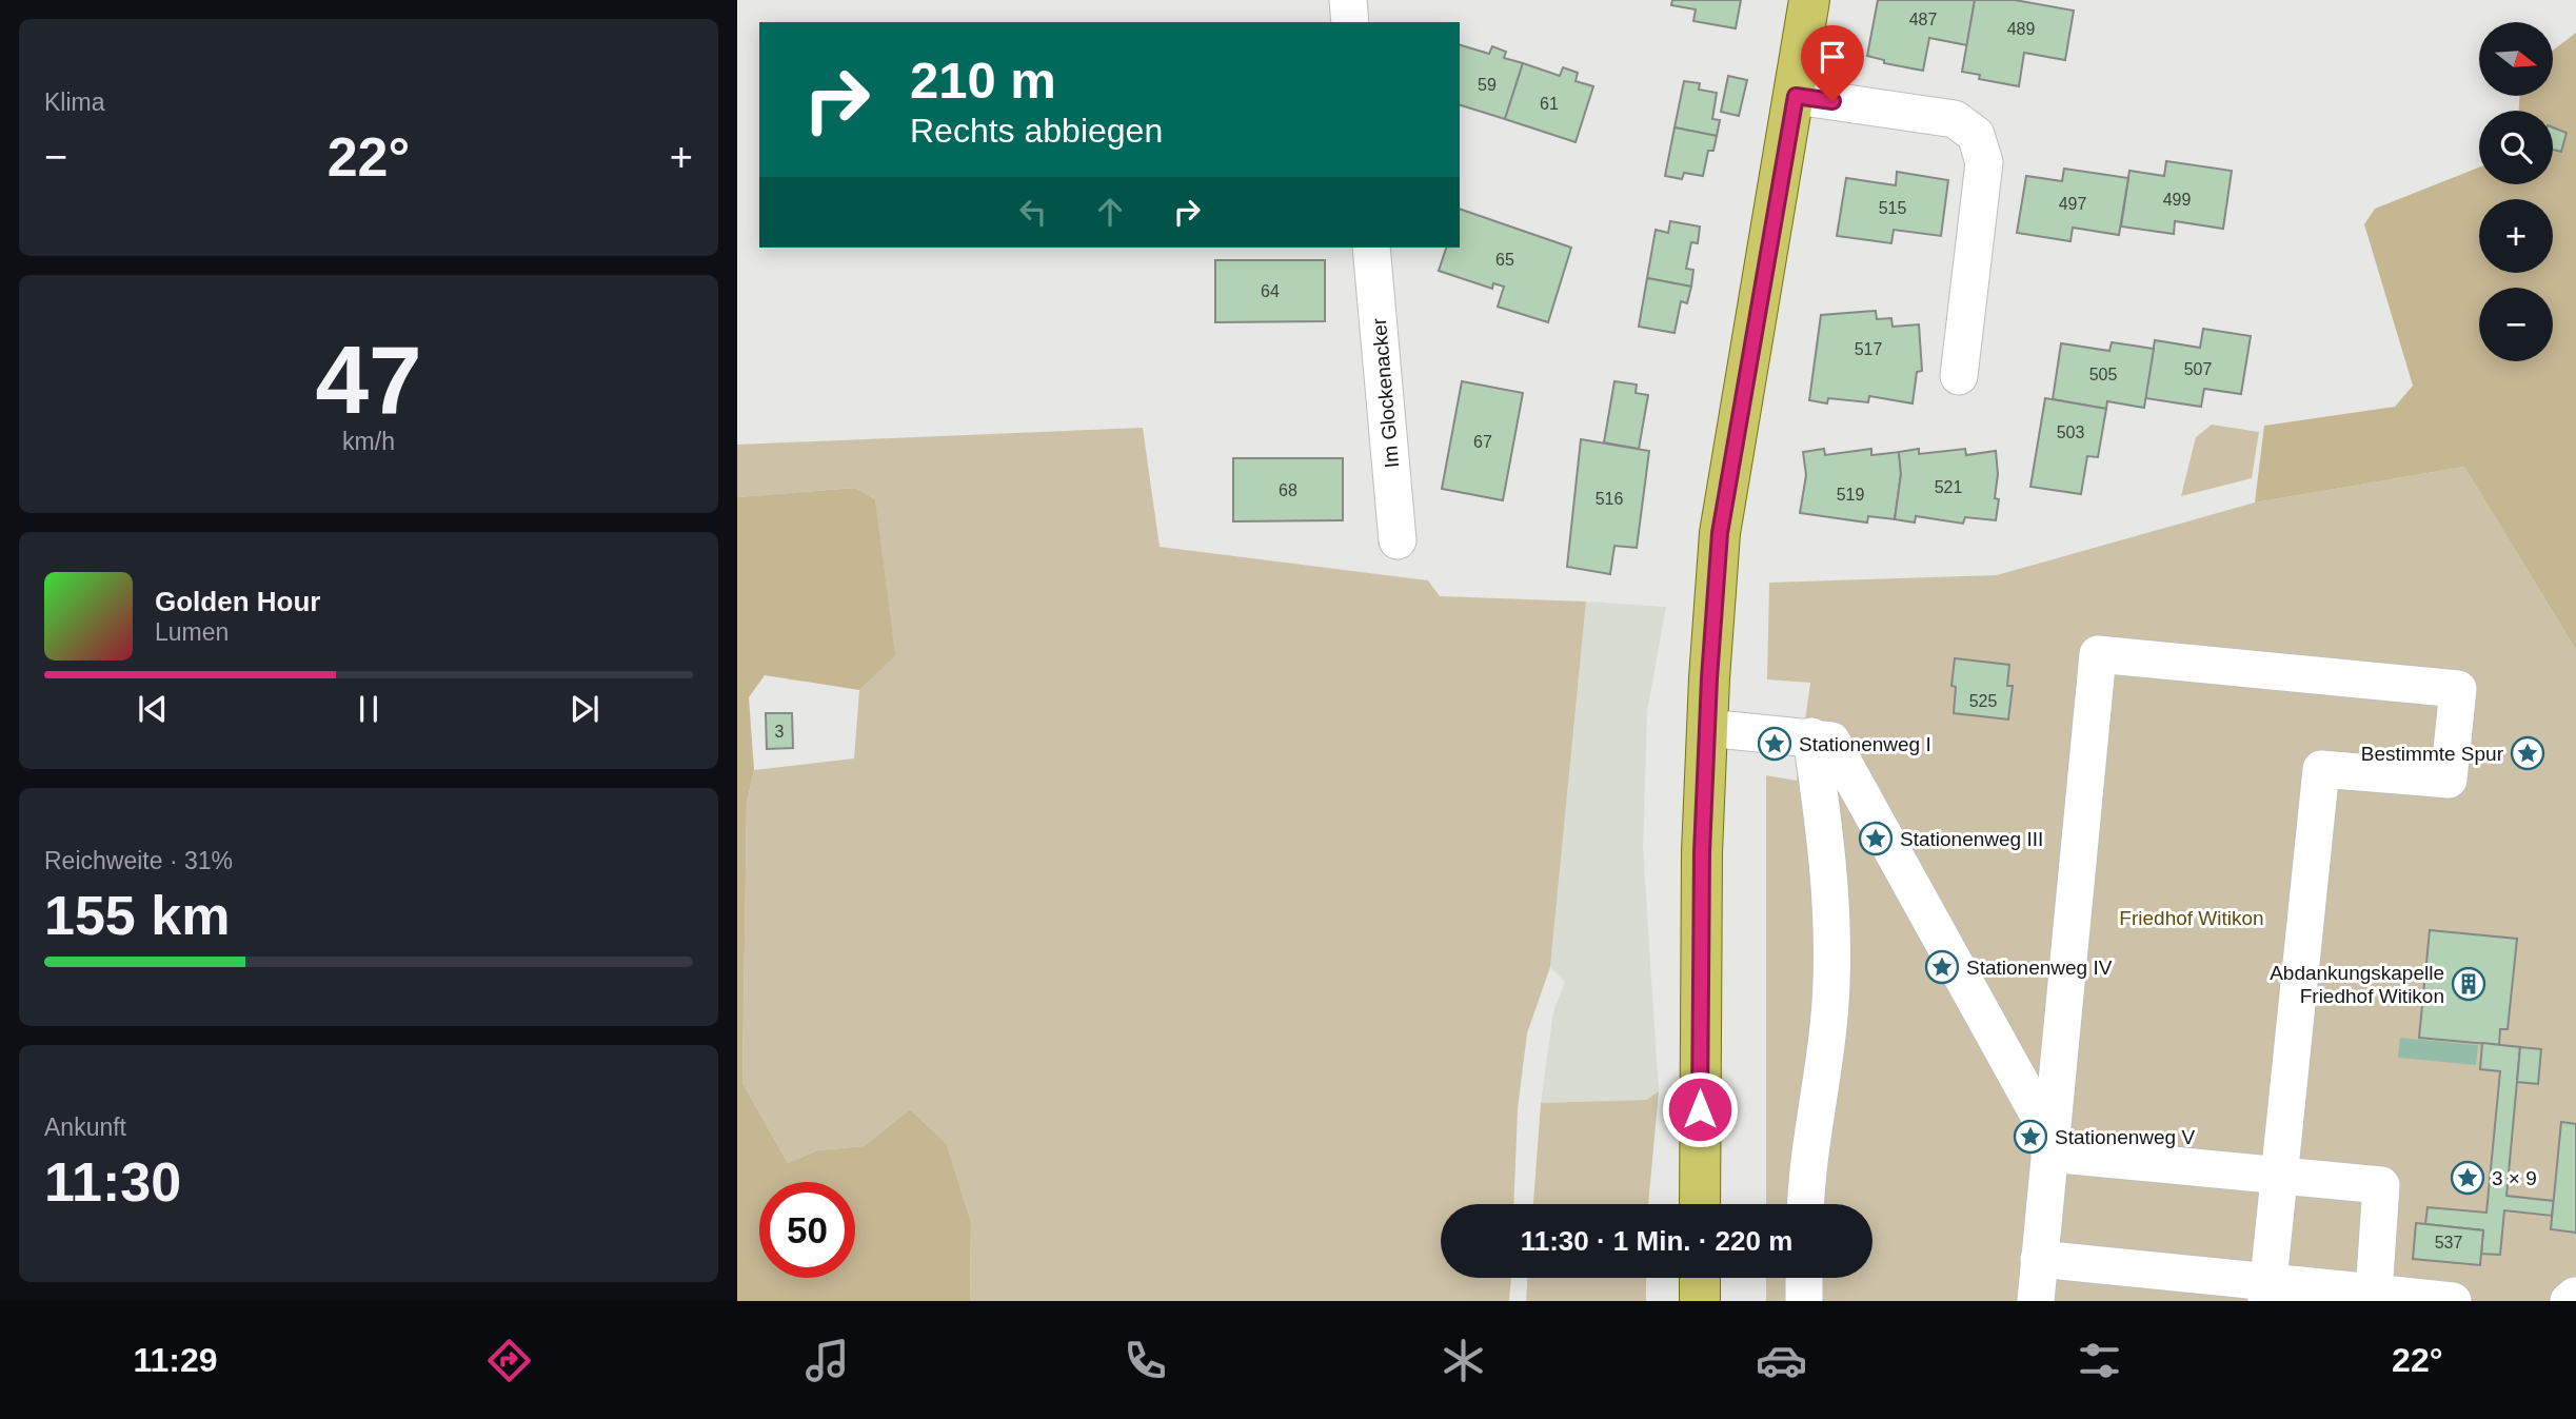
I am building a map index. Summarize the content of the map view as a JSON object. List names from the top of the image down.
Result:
{
  "streets": {
    "street": ["Im Glockenacker"]
  },
  "parks": ["Friedhof Witikon"],
  "places": {
    "place": [
      "Stationenweg I",
      "Bestimmte Spur",
      "Stationenweg III",
      "Stationenweg IV",
      "Stationenweg V",
      "3 × 9"
    ],
    "building": ["Abdankungskapelle Friedhof Witikon"]
  },
  "house_numbers": [
    "487",
    "489",
    "59",
    "61",
    "499",
    "497",
    "515",
    "65",
    "64",
    "517",
    "507",
    "505",
    "503",
    "67",
    "521",
    "68",
    "519",
    "516",
    "525",
    "3",
    "537"
  ],
  "north": "right",
  "page": {
    "tile": [
      "Klima",
      ["47", "km/h"],
      ["Reichweite · 31%", "155 km"],
      ["Ankunft", "11:30"]
    ],
    "map_buttons": ["+", "−"],
    "turn": ["210 m", "Rechts abbiegen"],
    "heat": ["−", "22°", "+"],
    "song": ["Golden Hour", "Lumen"],
    "limit": "50",
    "trip": "11:30 · 1 Min. · 220 m",
    "tabs": ["11:29", "22°"]
  }
}
